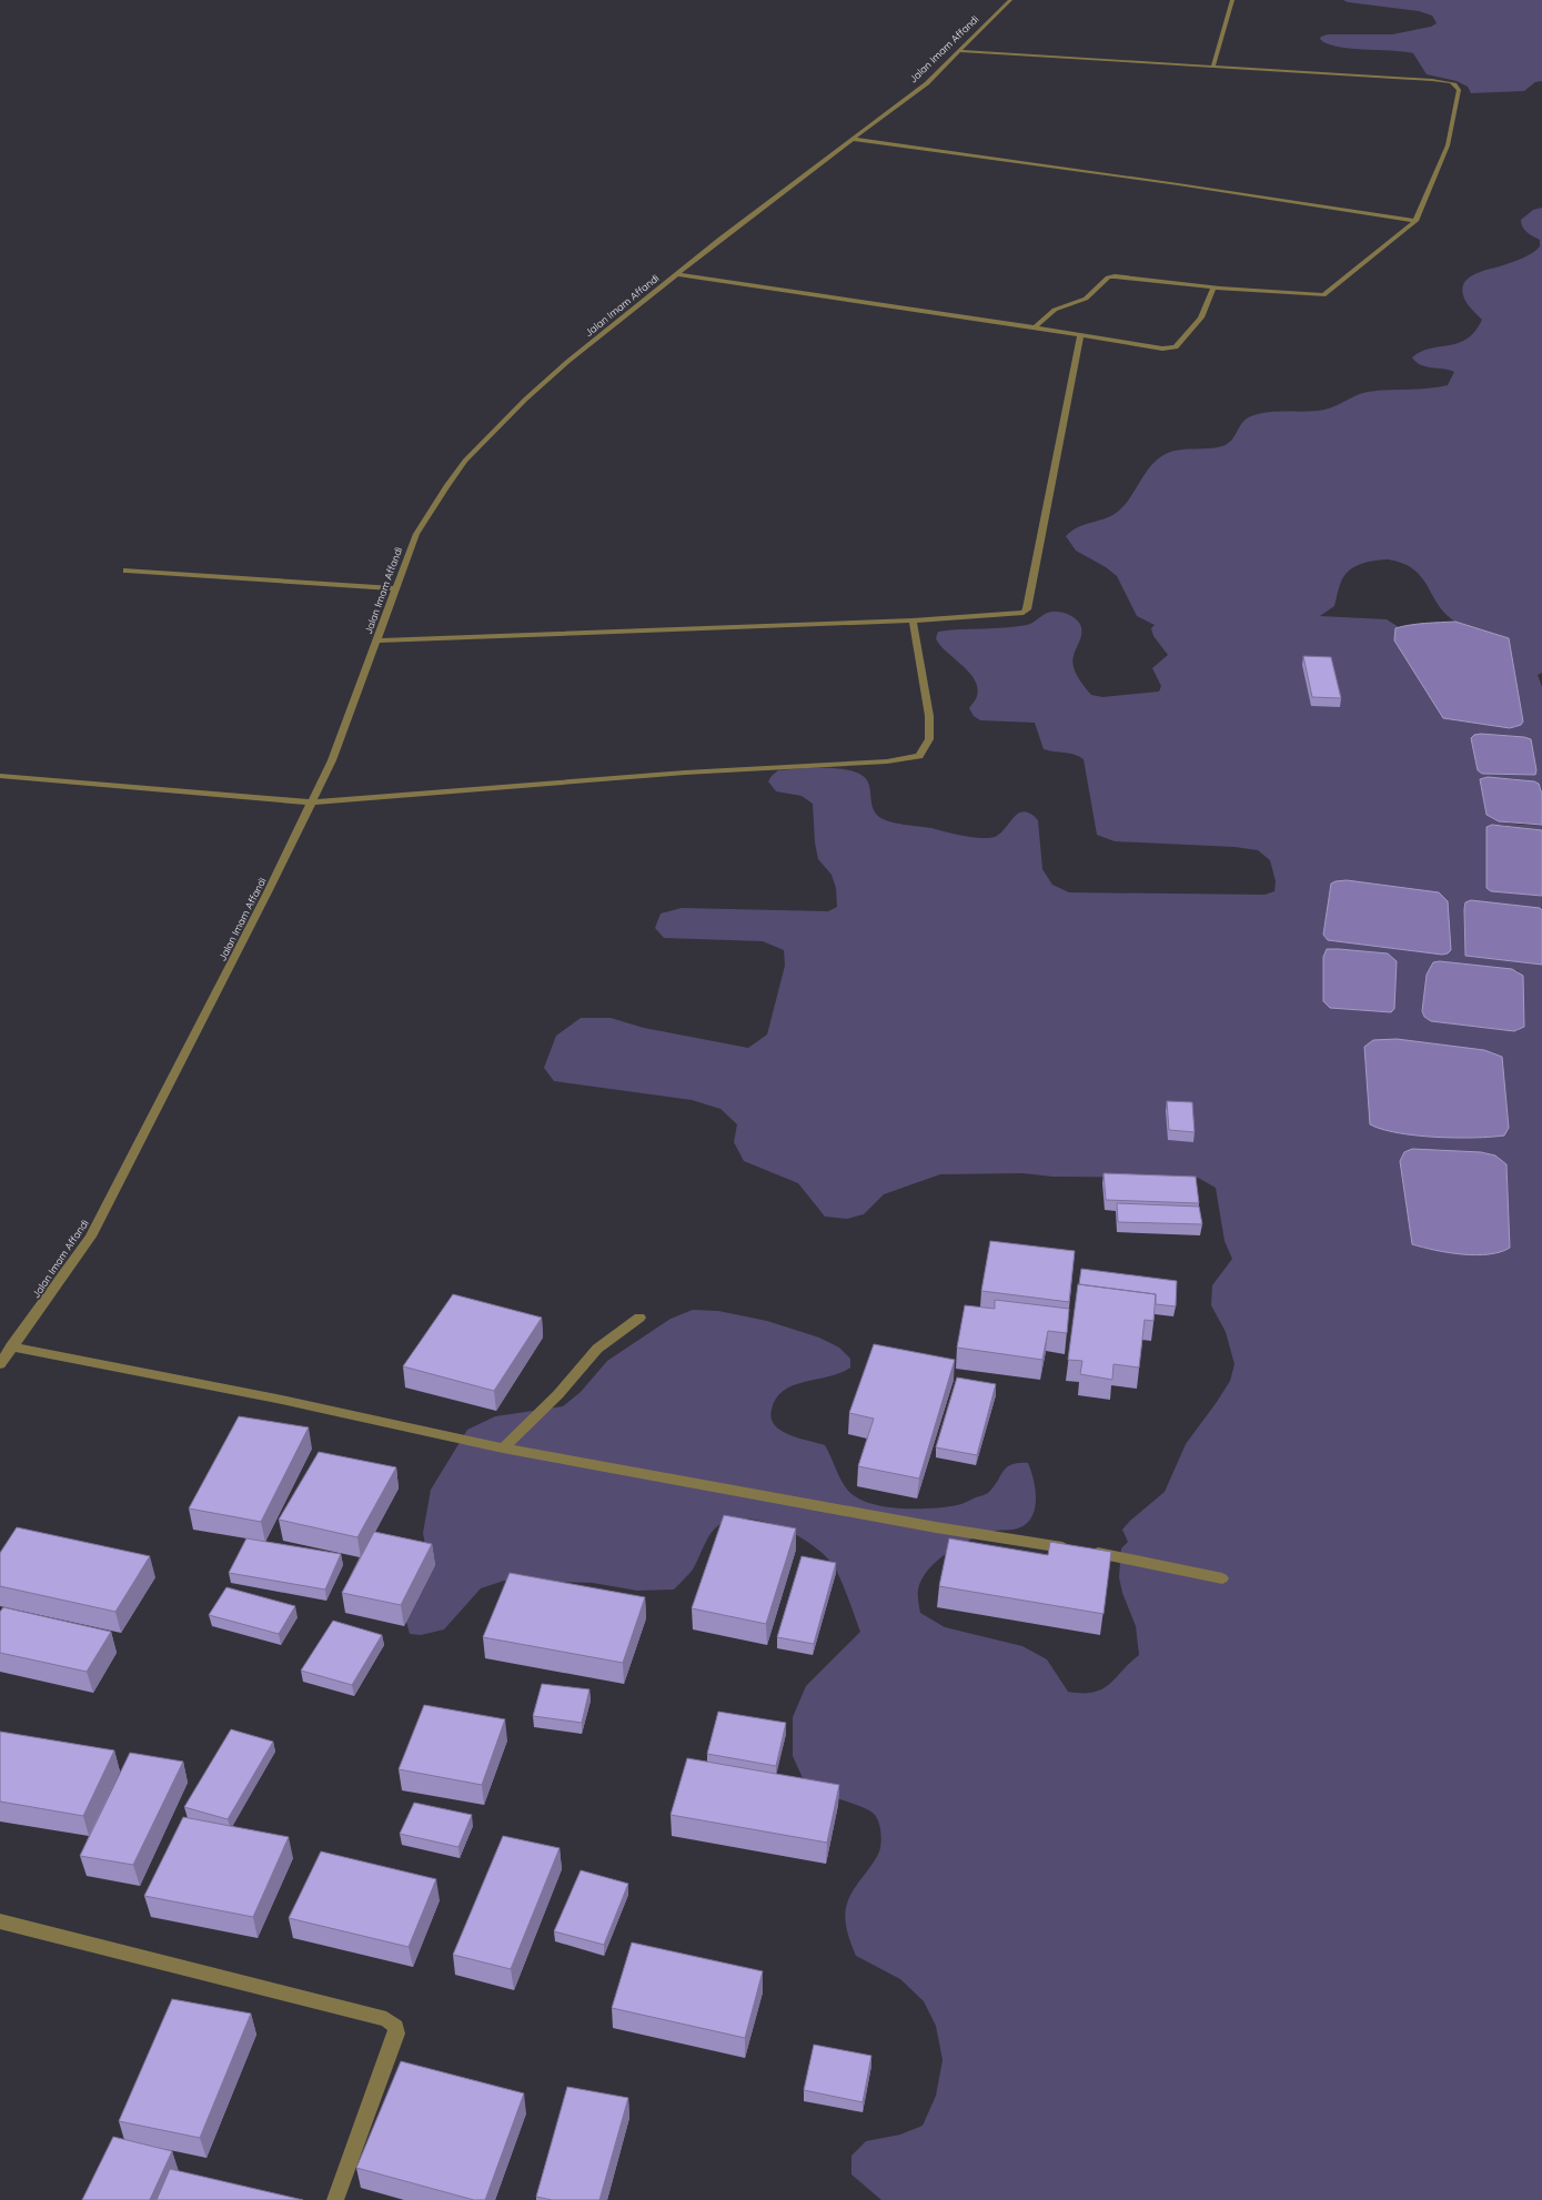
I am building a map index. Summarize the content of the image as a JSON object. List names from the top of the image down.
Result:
{
  "streets": {
    "street": ["Jalan Imam Affandi"]
  }
}
